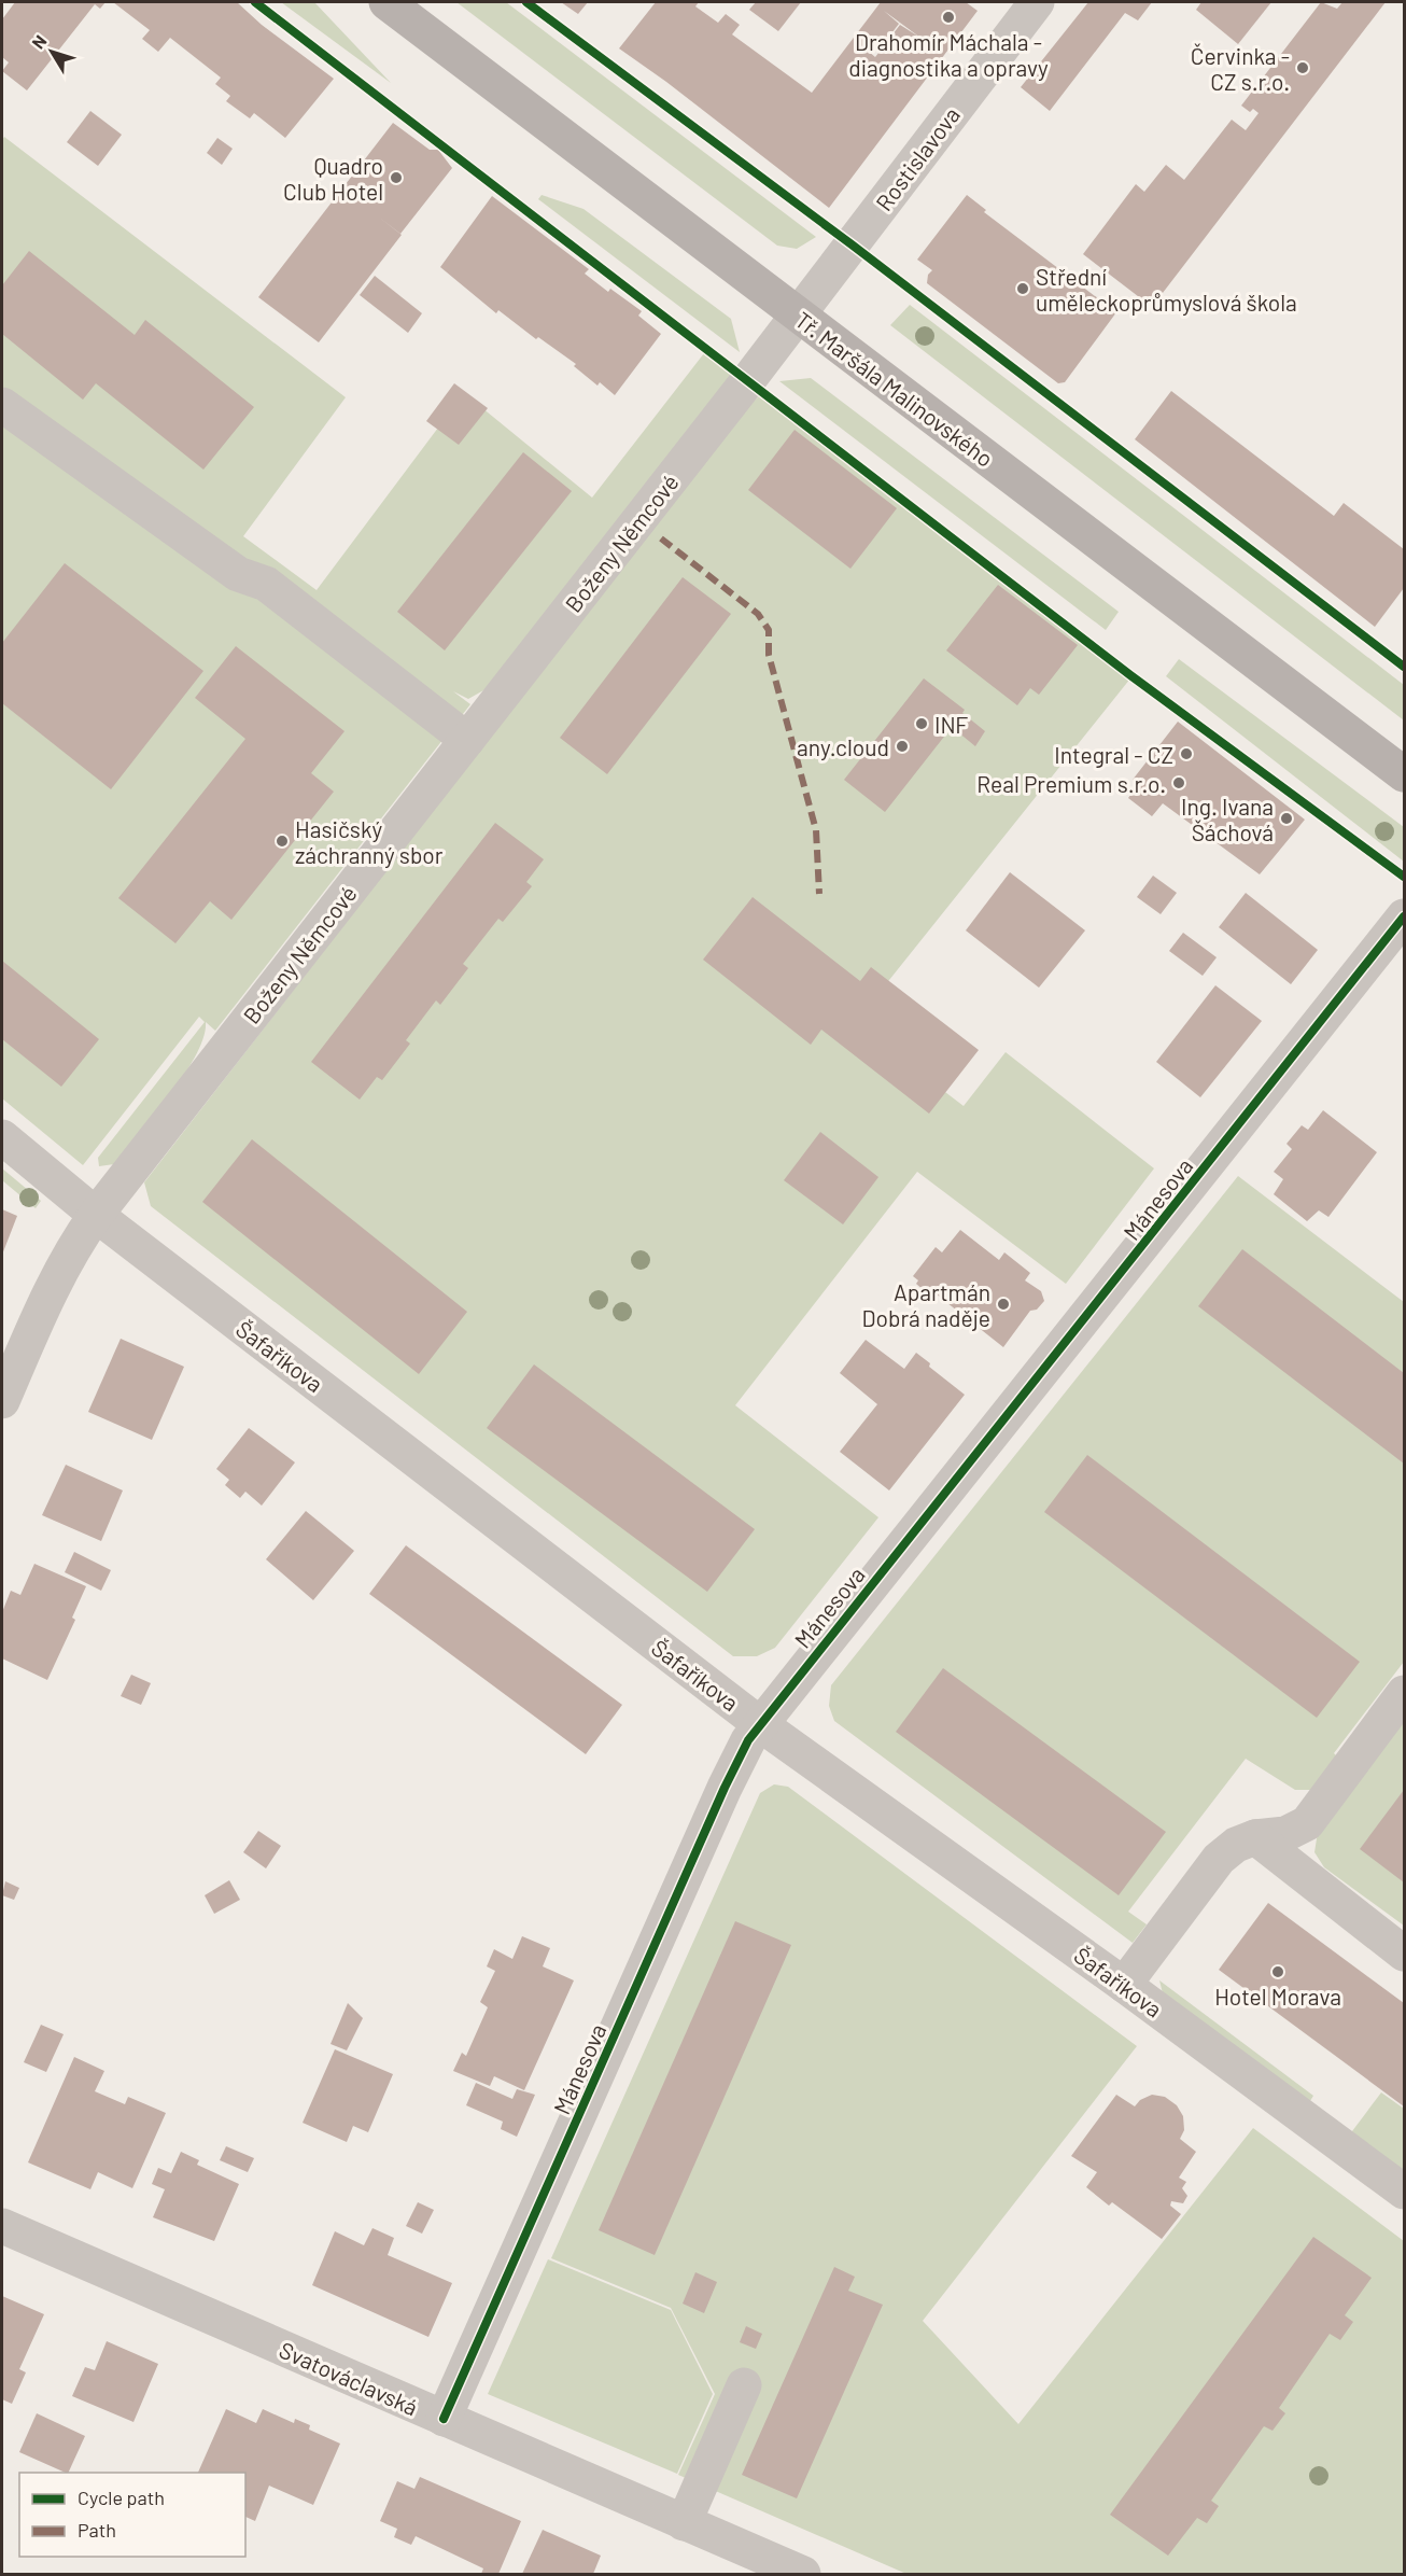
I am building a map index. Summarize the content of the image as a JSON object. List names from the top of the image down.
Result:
{
  "streets": {
    "main road": ["Tř. Maršála Malinovského"],
    "street": [
      "Rostislavova",
      "Boženy Němcové",
      "Mánesova",
      "Šafaříkova",
      "Svatováclavská"
    ]
  },
  "crossings": [
    ["Rostislavova", "Tř. Maršála Malinovského"],
    ["Rostislavova", "Boženy Němcové"],
    ["Tř. Maršála Malinovského", "Boženy Němcové"],
    ["Boženy Němcové", "Šafaříkova"],
    ["Mánesova", "Šafaříkova"],
    ["Mánesova", "Svatováclavská"]
  ],
  "places": [
    "Drahomír Máchala - diagnostika a opravy",
    "Červinka - CZ s.r.o.",
    "Quadro Club Hotel",
    "Střední uměleckoprůmyslová škola",
    "INF",
    "any.cloud",
    "Integral - CZ",
    "Real Premium s.r.o.",
    "Ing. Ivana Šáchová",
    "Hasičský záchranný sbor",
    "Apartmán Dobrá naděje",
    "Hotel Morava"
  ],
  "legend": ["Cycle path", "Path"],
  "north": "top left"
}
